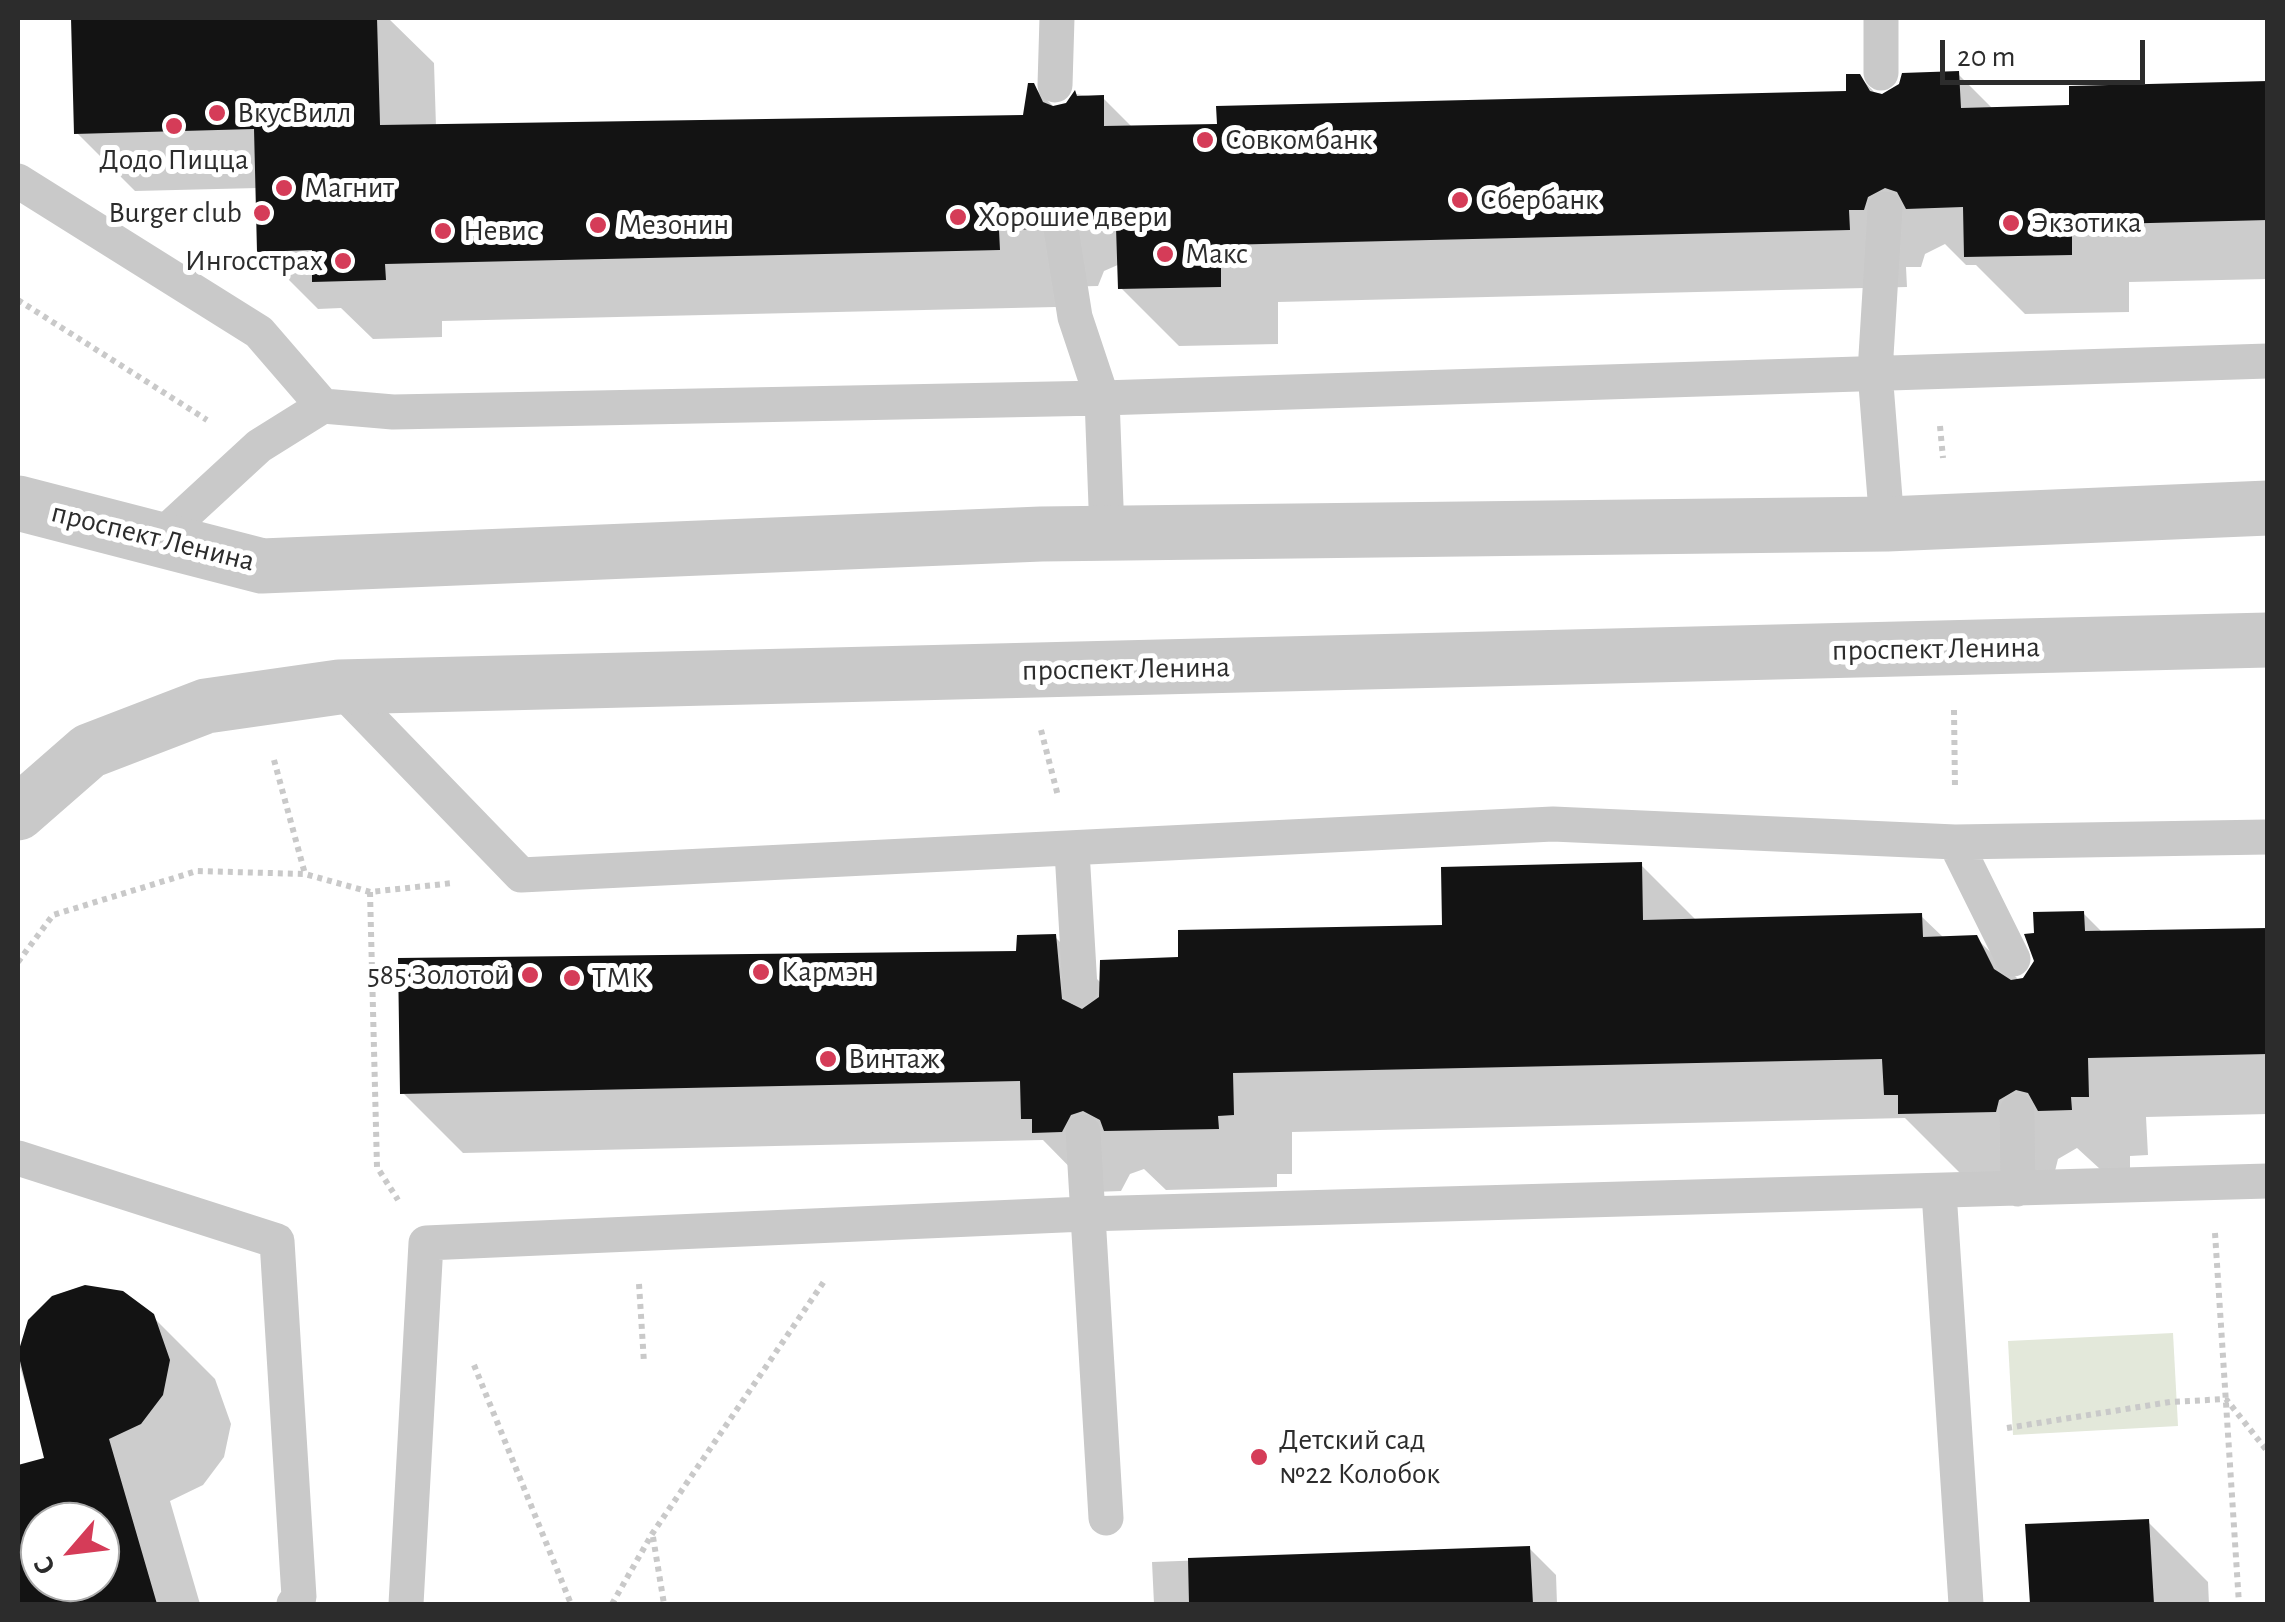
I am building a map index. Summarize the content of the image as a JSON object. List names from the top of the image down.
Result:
{
  "streets": {
    "street": ["проспект Ленина"]
  },
  "places": [
    "ВкусВилл",
    "Додо Пицца",
    "Совкомбанк",
    "Магнит",
    "Сбербанк",
    "Burger club",
    "Хорошие двери",
    "Экзотика",
    "Мезонин",
    "Невис",
    "Макс",
    "Ингосстрах",
    "Кармэн",
    "585 Золотой",
    "ТМК",
    "Винтаж",
    "Детский сад №22 Колобок"
  ],
  "scale_bar": "20 m",
  "north": "bottom left"
}
